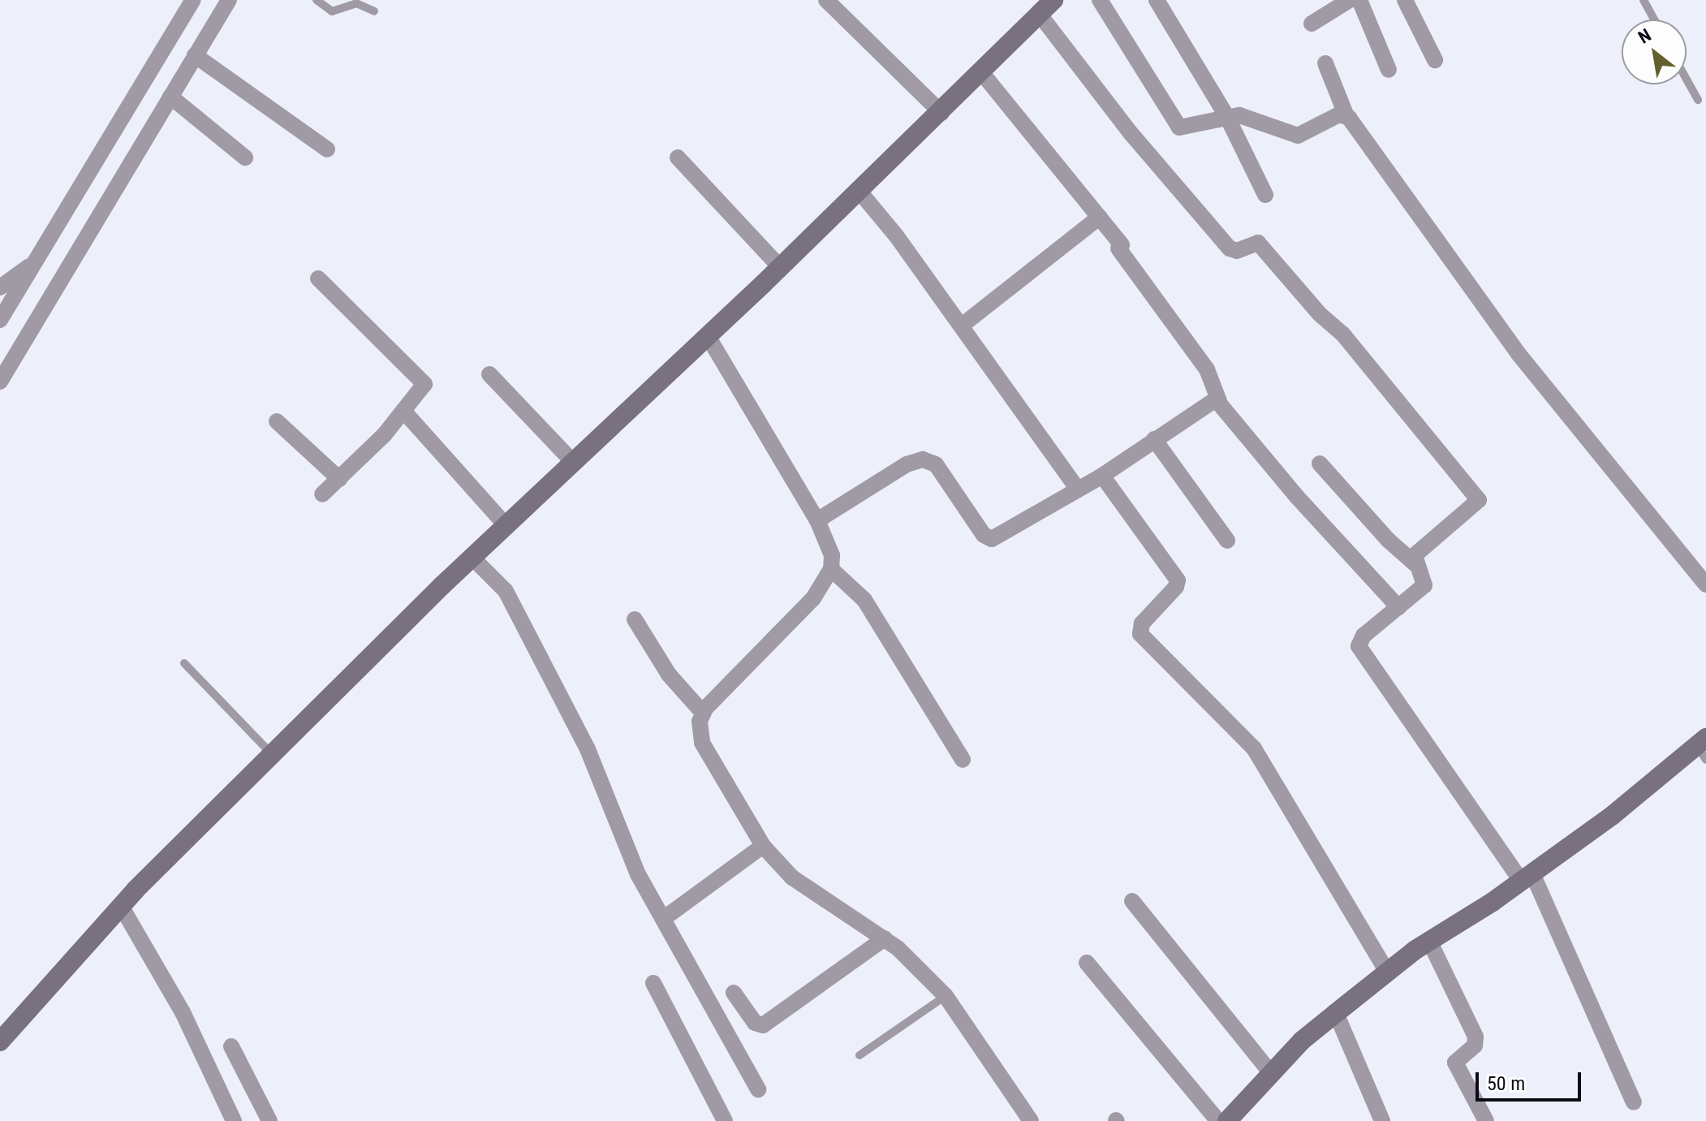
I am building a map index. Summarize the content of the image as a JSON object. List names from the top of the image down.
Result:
{
  "scale_bar": "50 m",
  "north": "top left"
}
